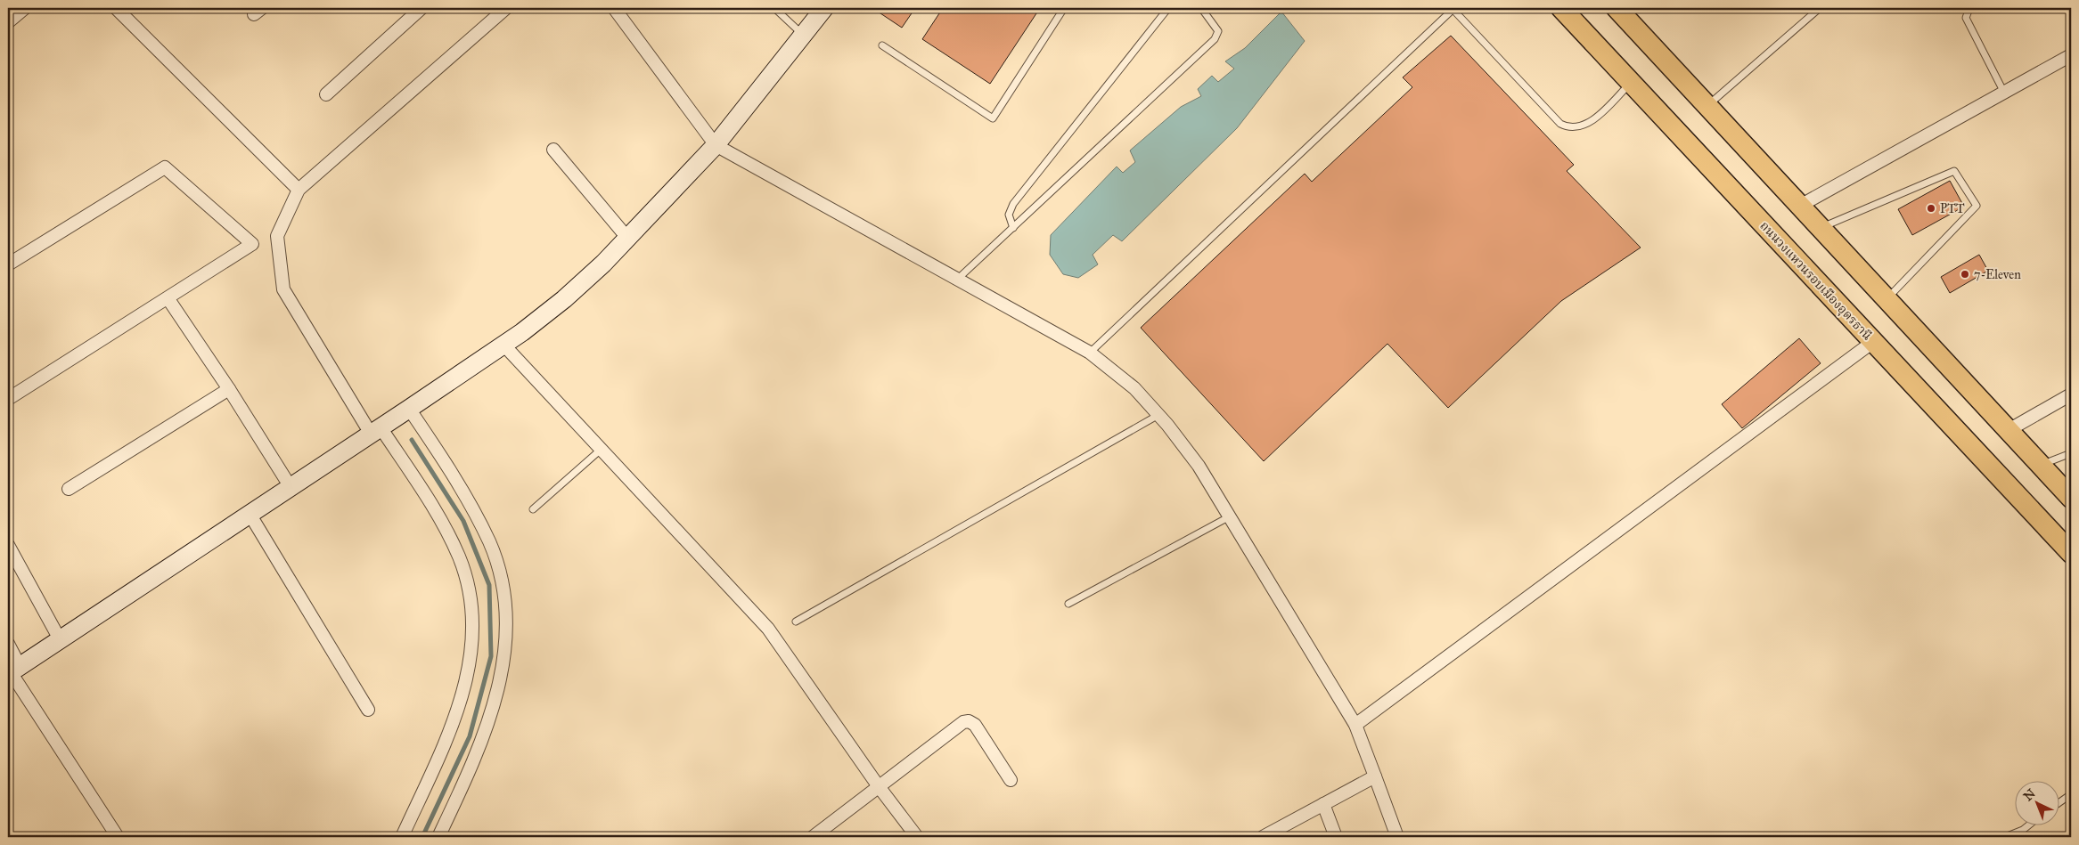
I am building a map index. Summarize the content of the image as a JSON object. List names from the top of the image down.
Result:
{
  "streets": {
    "main road": ["ถนนวงแหวนรอบเมืองอุดรธานี"]
  },
  "places": ["PTT", "7-Eleven"],
  "north": "top left"
}
